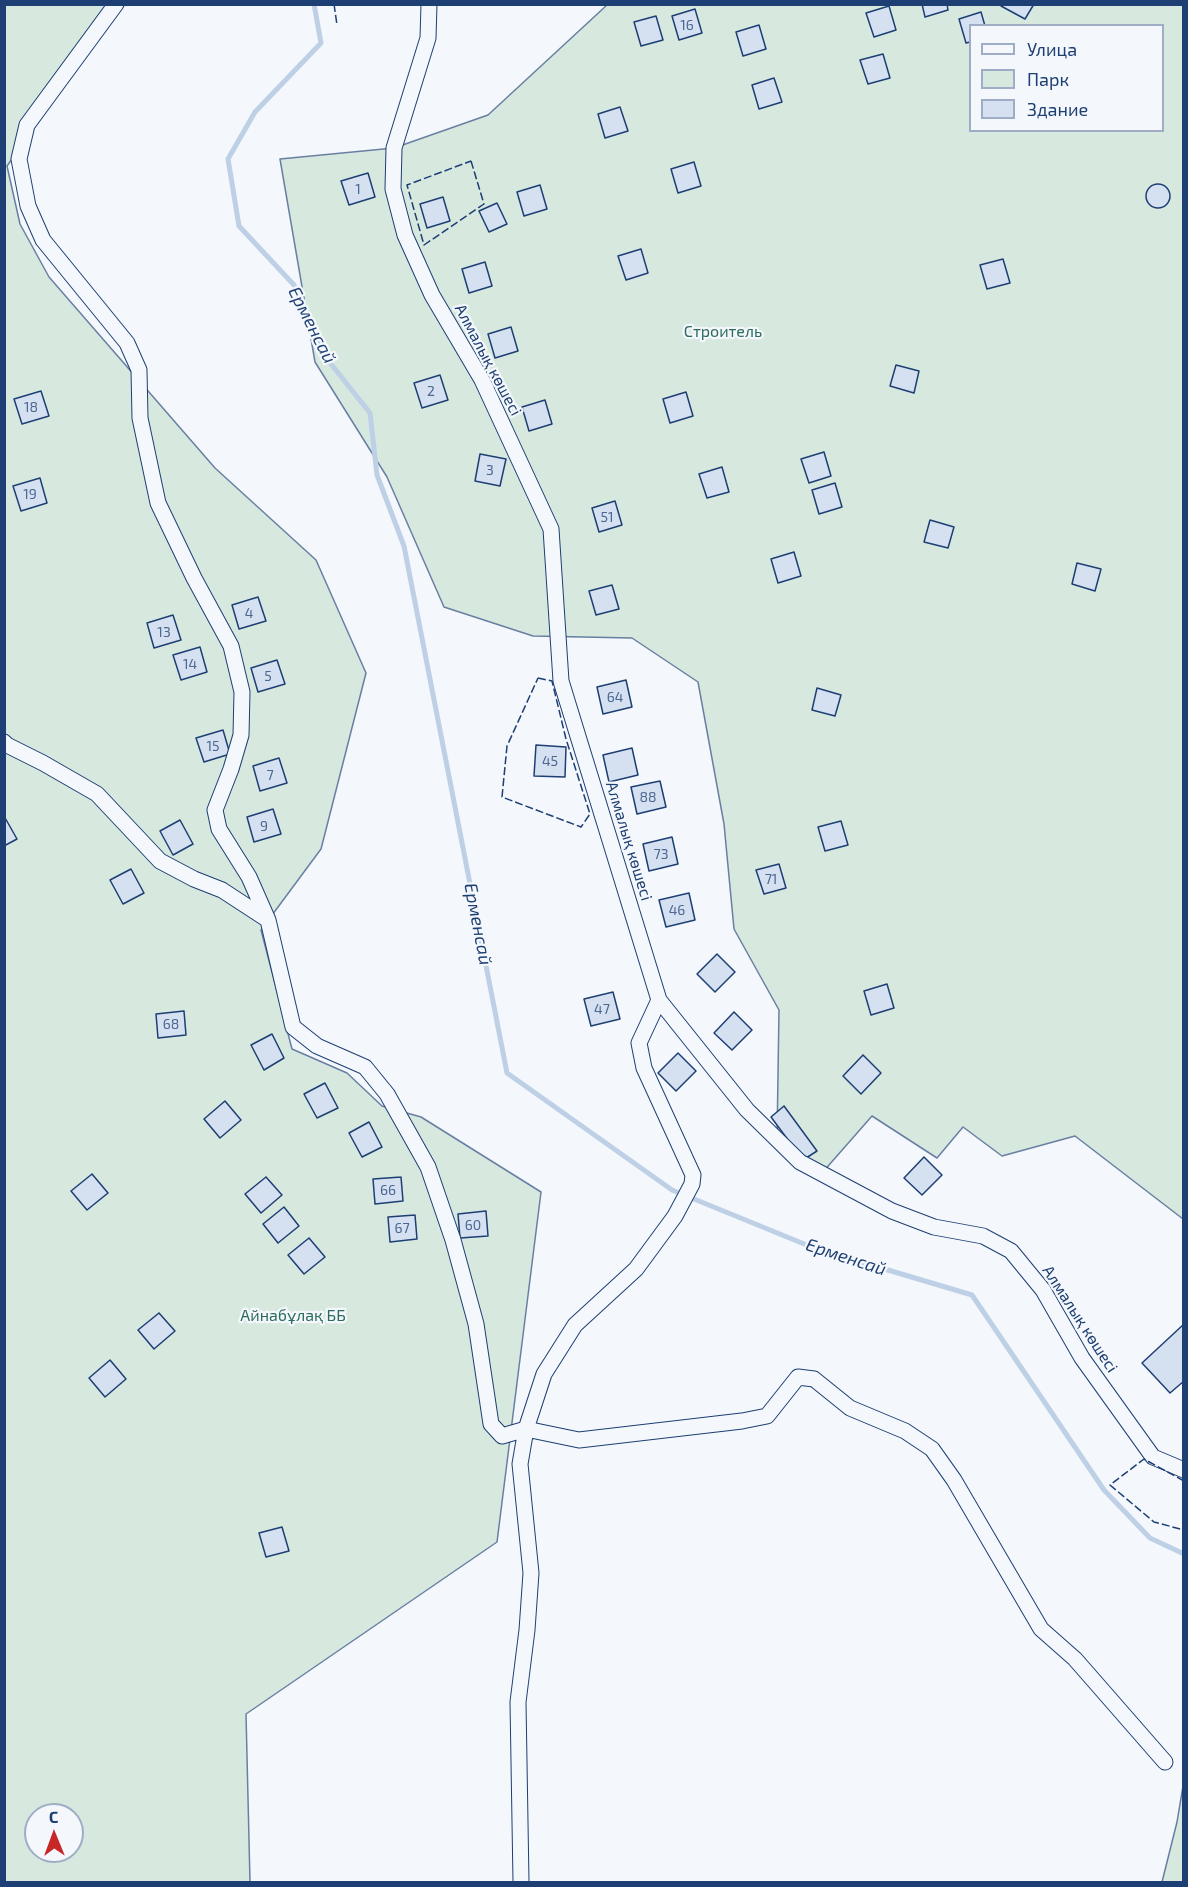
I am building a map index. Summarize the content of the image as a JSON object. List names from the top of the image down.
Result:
{
  "streets": {
    "street": ["Алмалық көшесі"]
  },
  "water": ["Ерменсай"],
  "parks": ["Строитель", "Айнабұлақ ББ"],
  "house_numbers": [
    "16",
    "1",
    "2",
    "18",
    "3",
    "19",
    "51",
    "4",
    "13",
    "14",
    "5",
    "64",
    "15",
    "45",
    "7",
    "88",
    "9",
    "73",
    "71",
    "46",
    "47",
    "68",
    "66",
    "60",
    "67"
  ],
  "legend": ["Улица", "Парк", "Здание"],
  "north": "top"
}
